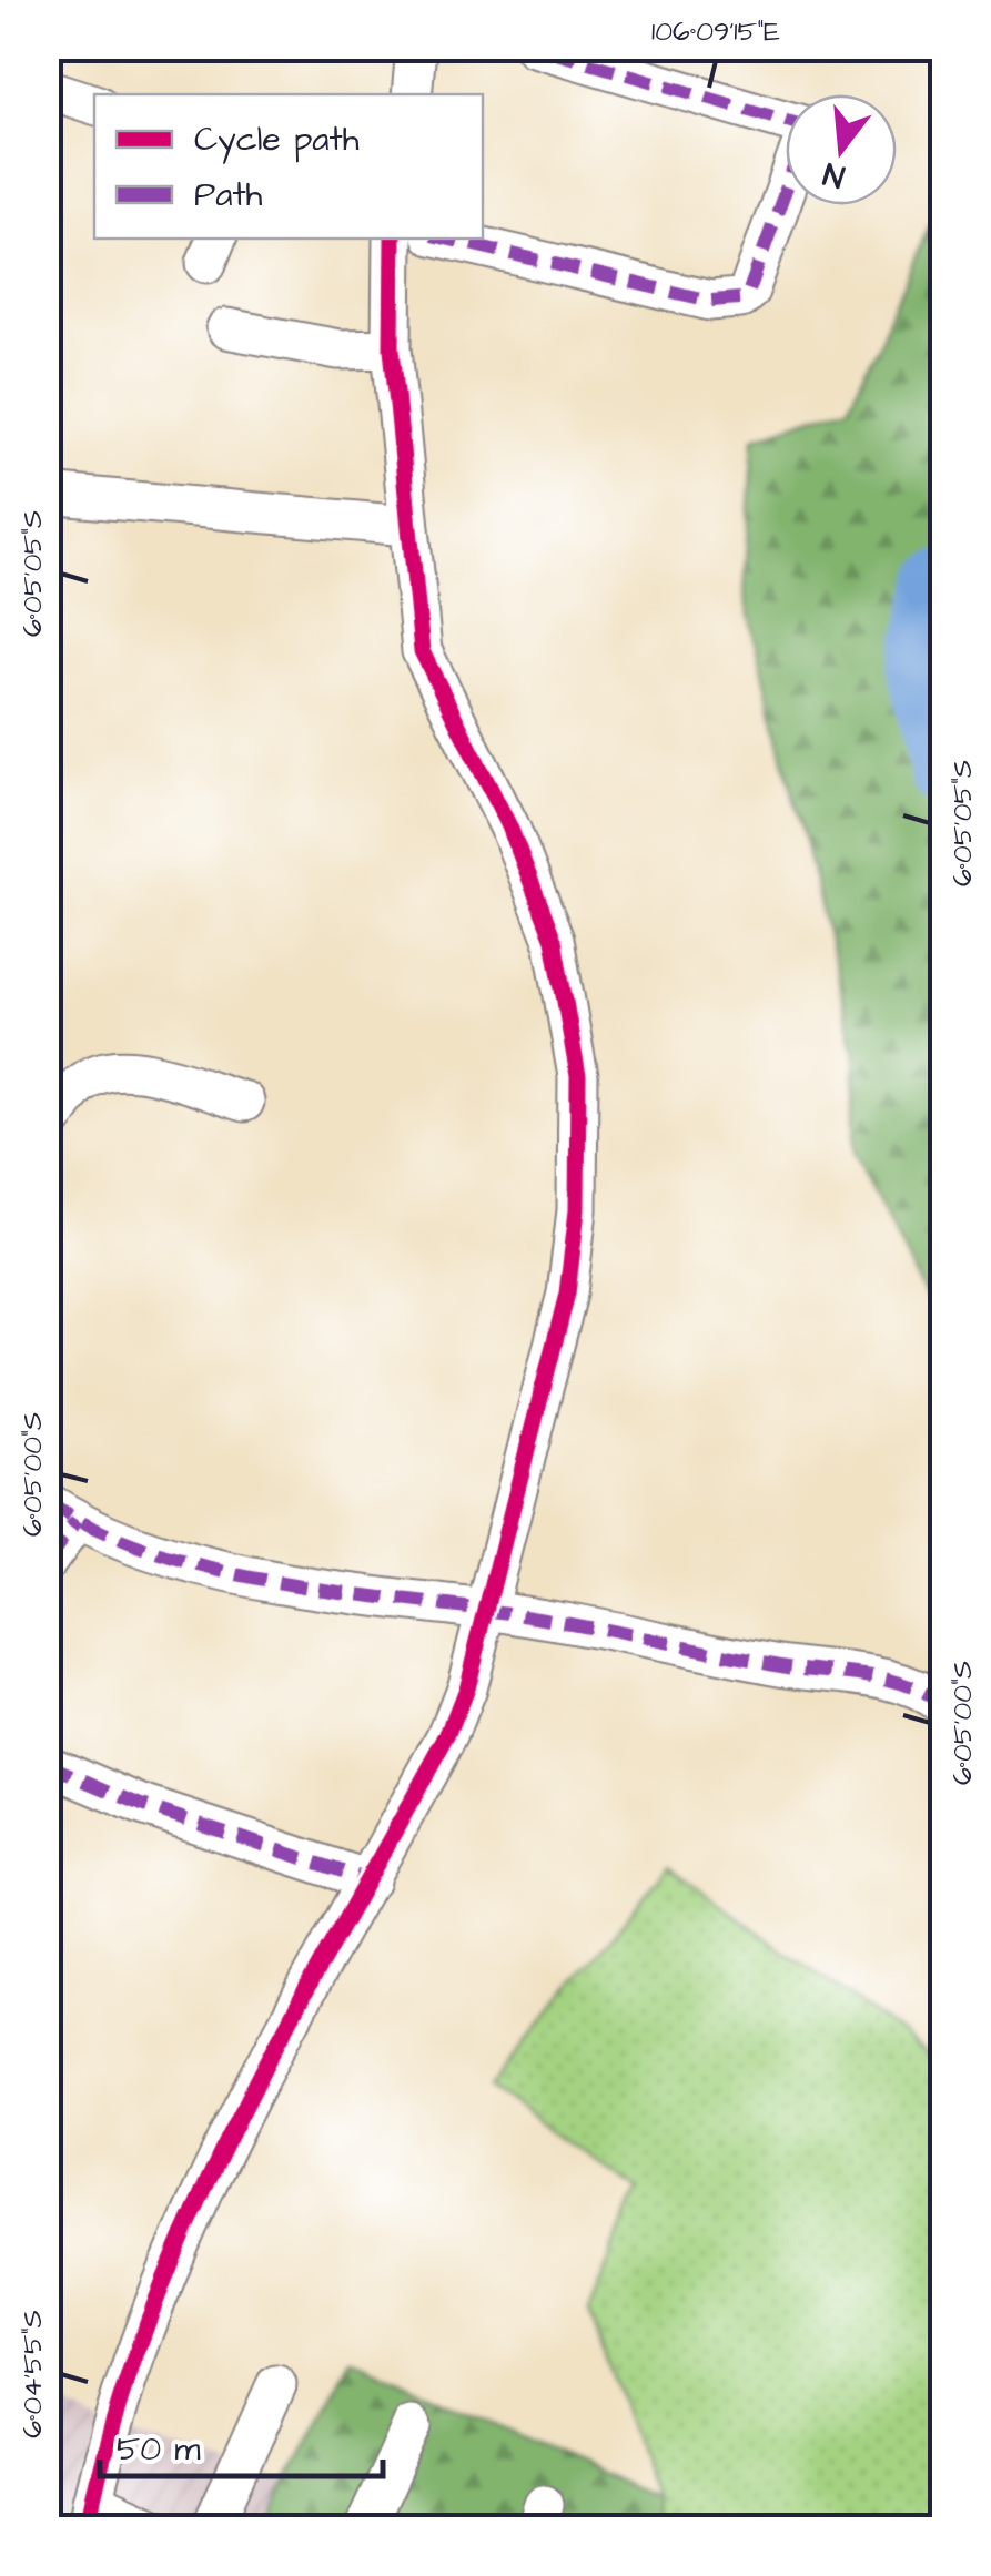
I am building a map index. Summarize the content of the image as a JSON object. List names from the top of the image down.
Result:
{
  "legend": ["Cycle path", "Path"],
  "scale_bar": "50 m",
  "north": "bottom",
  "coordinates": [
    "106°09'15\"E",
    "6°05'05\"S",
    "6°05'00\"S",
    "6°04'55\"S"
  ]
}
